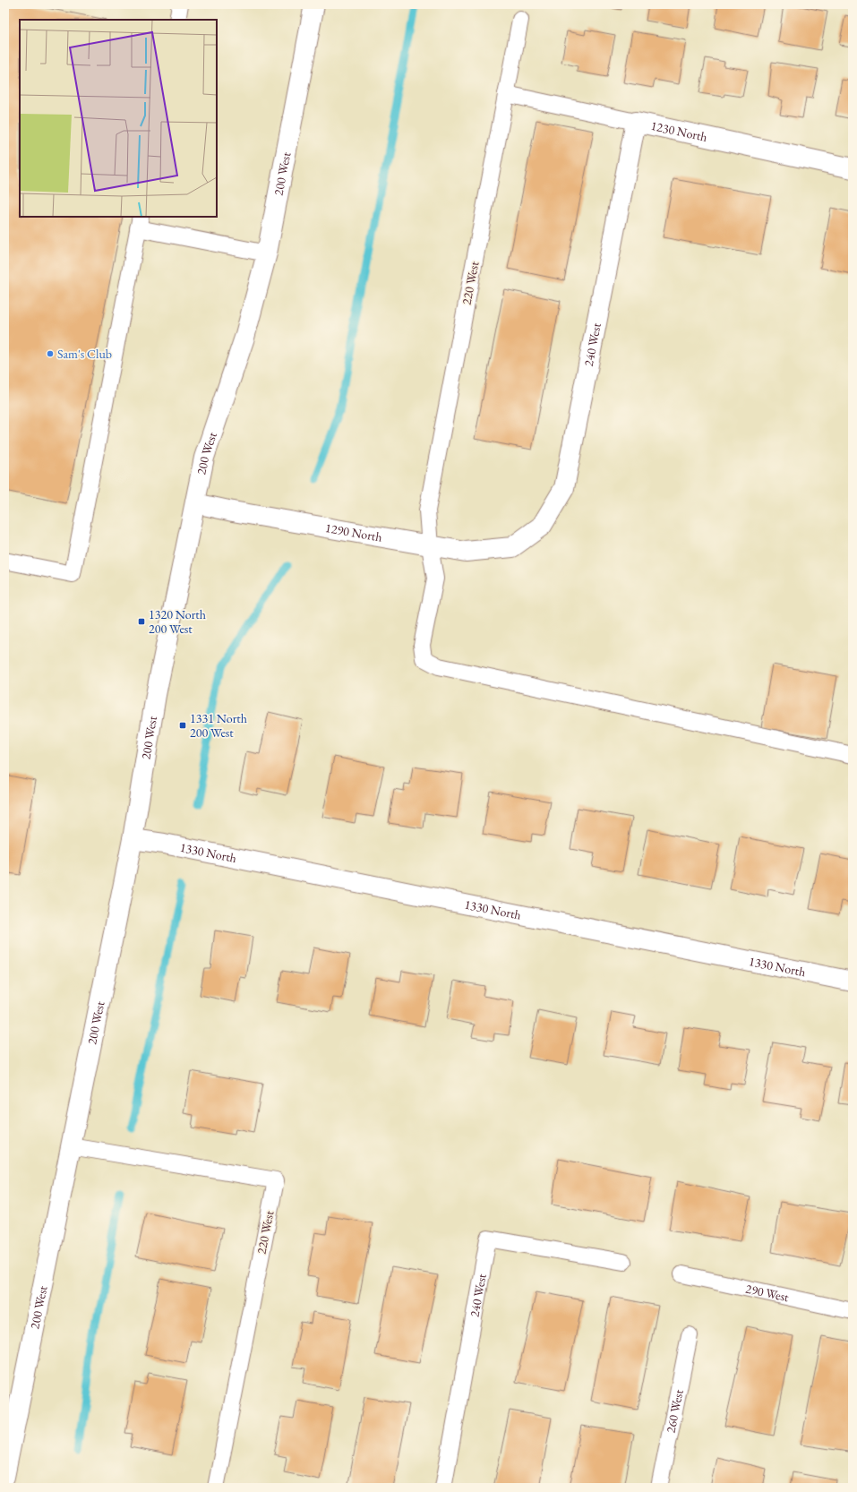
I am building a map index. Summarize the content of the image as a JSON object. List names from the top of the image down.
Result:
{
  "streets": {
    "street": [
      "1230 North",
      "200 West",
      "240 West",
      "1290 North",
      "1330 North"
    ],
    "lane": ["220 West", "290 West", "260 West"]
  },
  "crossings": [
    ["1230 North", "220 West"],
    ["1230 North", "240 West"],
    ["200 West", "220 West"],
    ["200 West", "1290 North"],
    ["200 West", "1330 North"],
    ["220 West", "1290 North"],
    ["240 West", "1290 North"]
  ],
  "places": {
    "other": ["Sam's Club"],
    "transit": ["1320 North 200 West", "1331 North 200 West"]
  }
}
